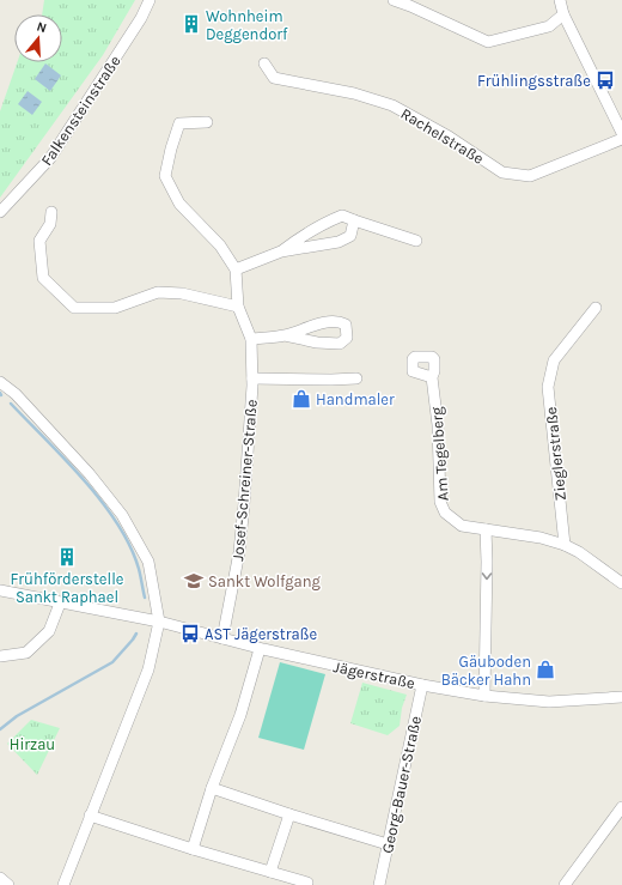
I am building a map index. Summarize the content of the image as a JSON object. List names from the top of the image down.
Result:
{
  "streets": {
    "street": [
      "Falkensteinstraße",
      "Rachelstraße",
      "Am Tegelberg",
      "Zieglerstraße",
      "Josef-Schreiner-Straße",
      "Jägerstraße",
      "Georg-Bauer-Straße"
    ]
  },
  "crossings": [
    ["Am Tegelberg", "Zieglerstraße"],
    ["Josef-Schreiner-Straße", "Jägerstraße"],
    ["Jägerstraße", "Georg-Bauer-Straße"]
  ],
  "parks": ["Hirzau"],
  "places": {
    "building": ["Wohnheim Deggendorf", "Frühförderstelle Sankt Raphael"],
    "bus stop": ["Frühlingsstraße", "AST Jägerstraße"],
    "shop": ["Handmaler", "Gäuboden Bäcker Hahn"],
    "school or university": ["Sankt Wolfgang"]
  },
  "north": "top"
}
